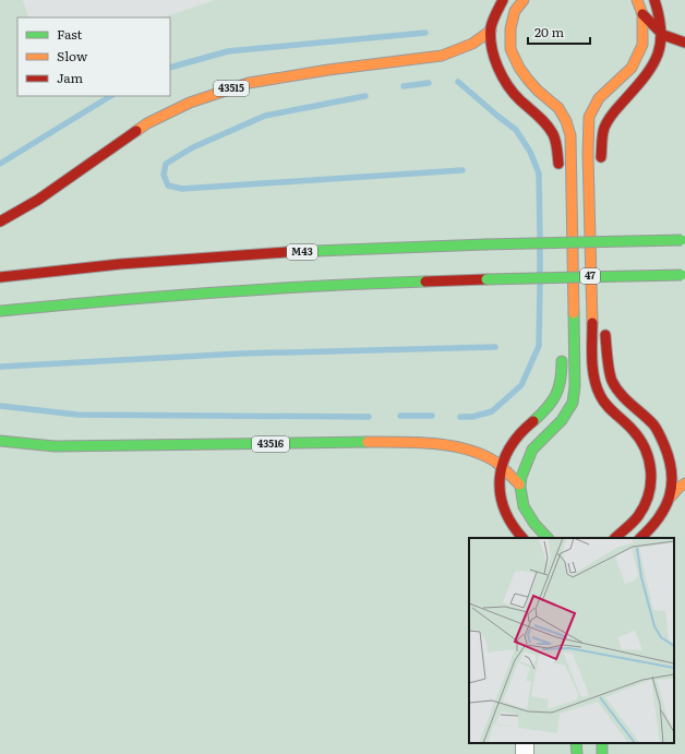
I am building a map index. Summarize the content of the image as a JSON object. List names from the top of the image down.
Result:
{
  "streets": {
    "main road": [
      "43515",
      "M43",
      "47",
      "43516"
    ]
  },
  "crossings": [
    ["47", "43516"]
  ],
  "legend": ["Fast", "Slow", "Jam"],
  "scale_bar": "20 m"
}
